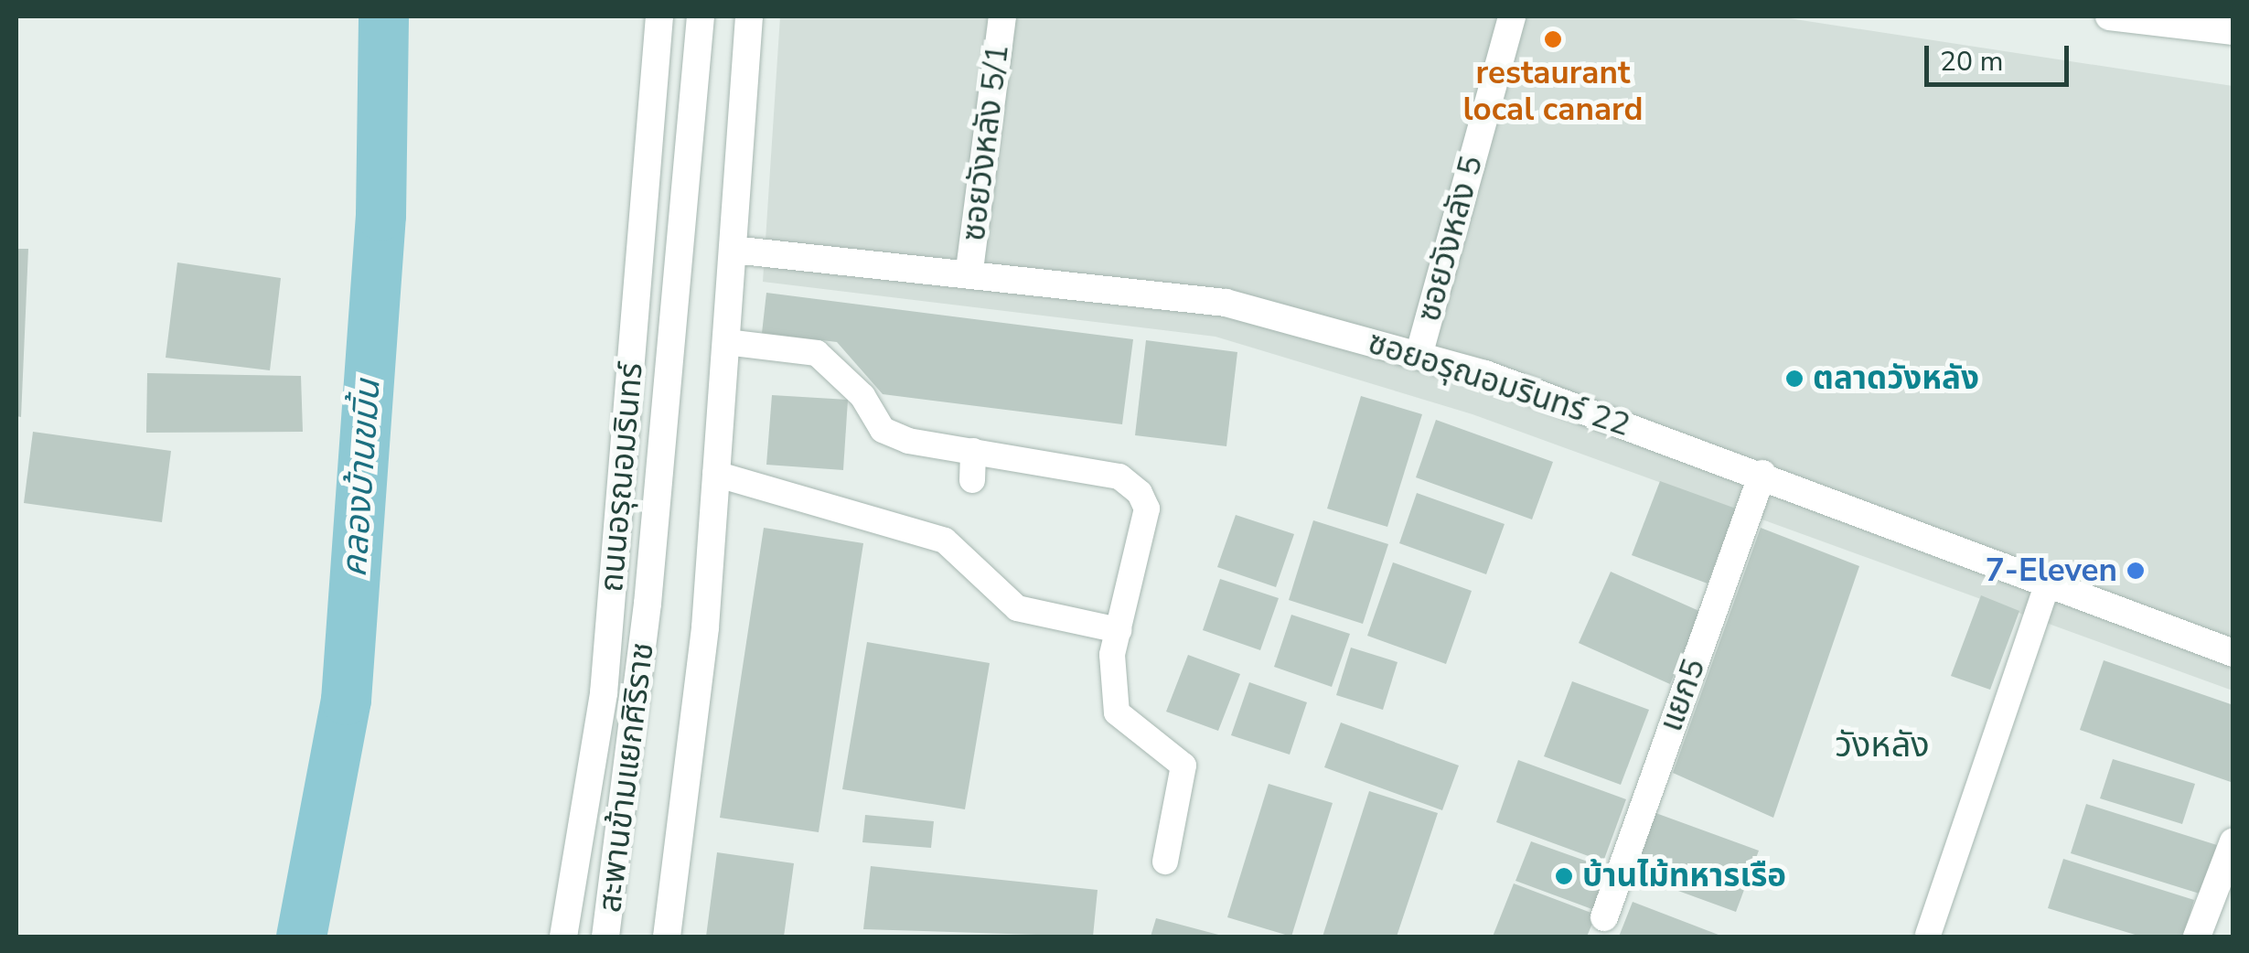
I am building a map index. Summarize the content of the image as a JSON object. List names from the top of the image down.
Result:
{
  "streets": {
    "street": [
      "ซอยวังหลัง 5/1",
      "ซอยวังหลัง 5",
      "ซอยอรุณอมรินทร์ 22",
      "ถนนอรุณอมรินทร์",
      "แยก5",
      "สะพานข้ามแยกศิริราช"
    ]
  },
  "crossings": [
    ["ซอยวังหลัง 5/1", "ซอยอรุณอมรินทร์ 22"],
    ["ซอยวังหลัง 5", "ซอยอรุณอมรินทร์ 22"],
    ["ซอยอรุณอมรินทร์ 22", "แยก5"]
  ],
  "districts": ["วังหลัง"],
  "water": ["คลองบ้านขมิ้น"],
  "places": [
    "restaurant local canard",
    "ตลาดวังหลัง",
    "7-Eleven",
    "บ้านไม้ทหารเรือ"
  ],
  "scale_bar": "20 m"
}
